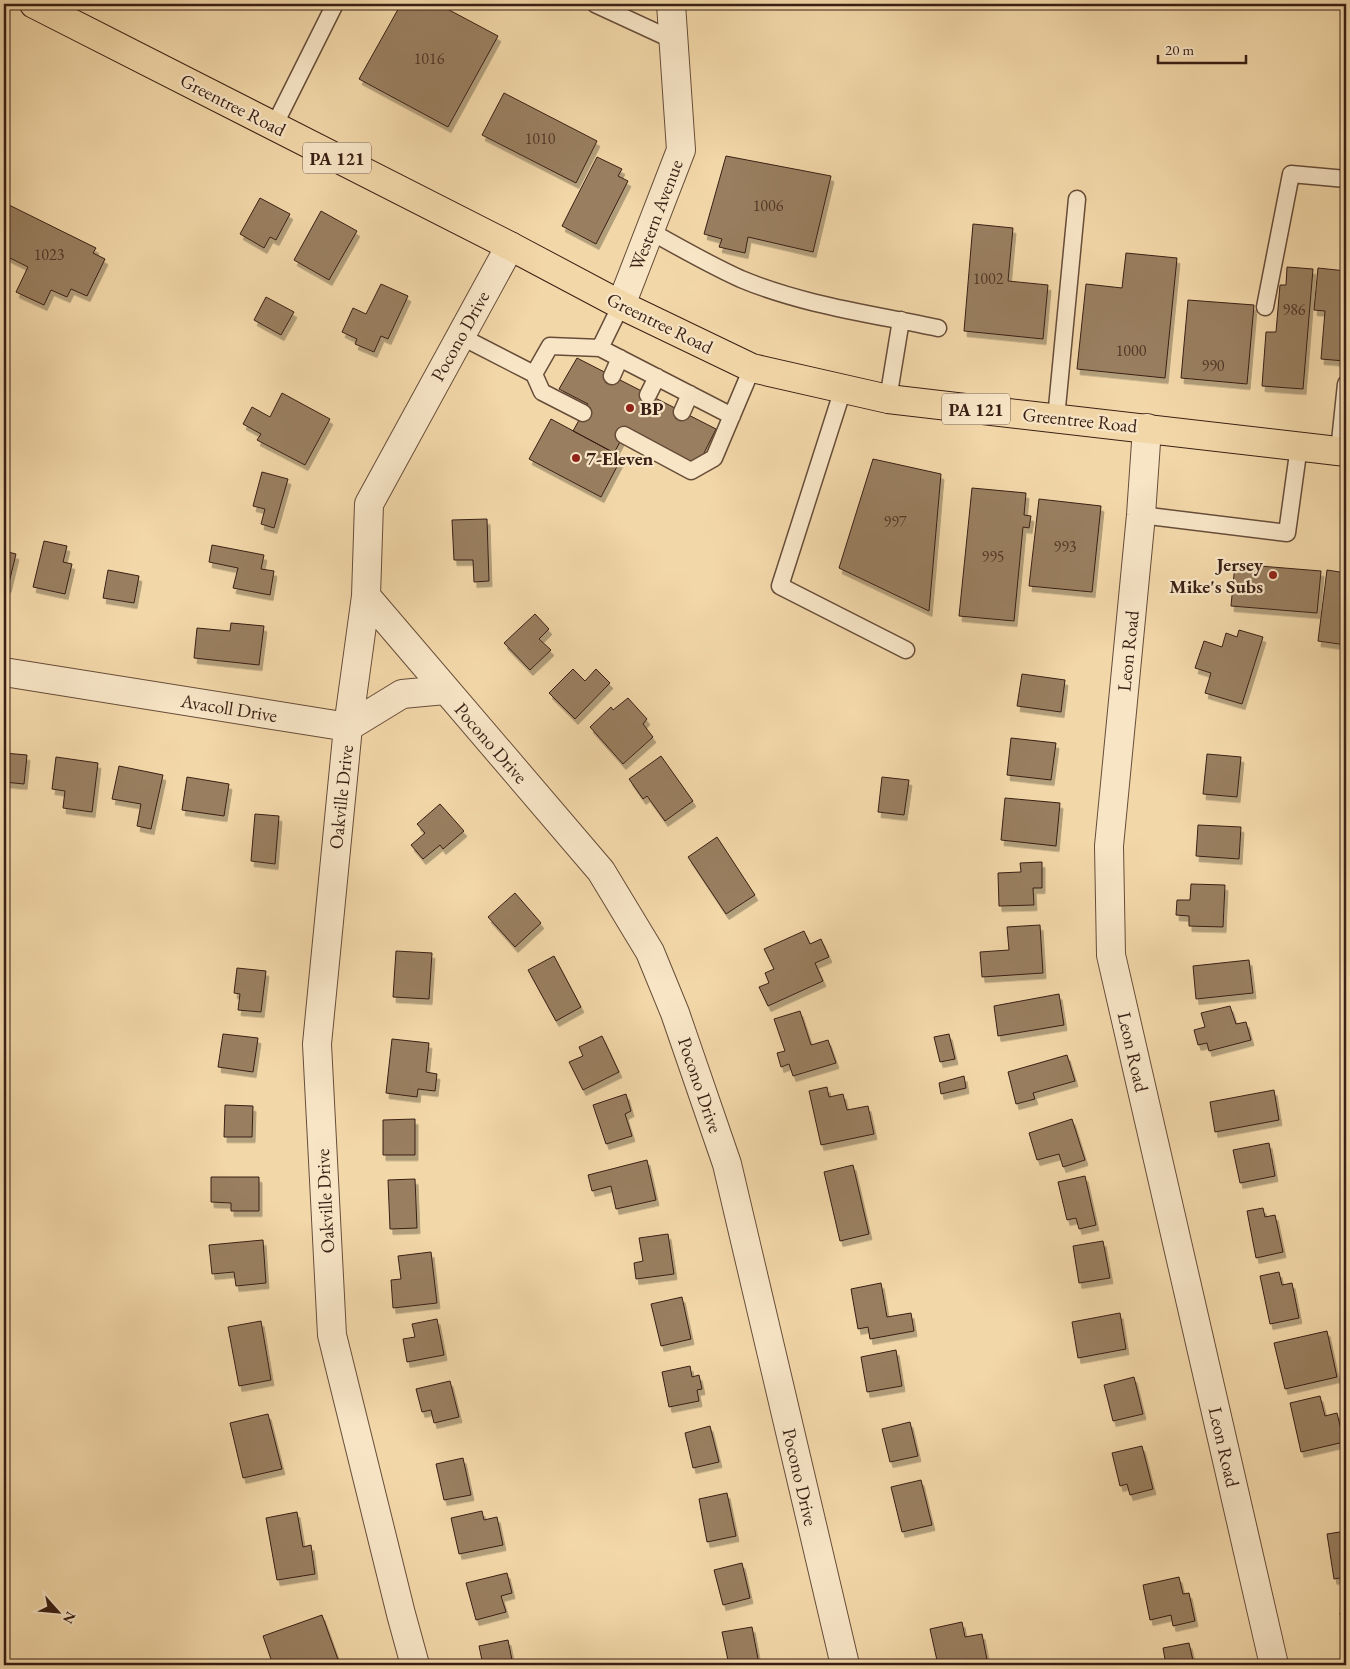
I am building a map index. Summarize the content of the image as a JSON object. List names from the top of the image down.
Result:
{
  "streets": {
    "main road": ["Greentree Road", "PA 121"],
    "street": [
      "Western Avenue",
      "Pocono Drive",
      "Leon Road",
      "Avacoll Drive",
      "Oakville Drive"
    ]
  },
  "crossings": [
    ["Greentree Road", "Western Avenue"],
    ["Greentree Road", "Pocono Drive"],
    ["Greentree Road", "Leon Road"],
    ["Pocono Drive", "Avacoll Drive"],
    ["Pocono Drive", "Oakville Drive"],
    ["Avacoll Drive", "Oakville Drive"]
  ],
  "places": ["BP", "7-Eleven", "Jersey Mike's Subs"],
  "house_numbers": [
    "1016",
    "1010",
    "1006",
    "1023",
    "1002",
    "986",
    "1000",
    "990",
    "997",
    "993",
    "995"
  ],
  "scale_bar": "20 m",
  "north": "bottom right"
}
